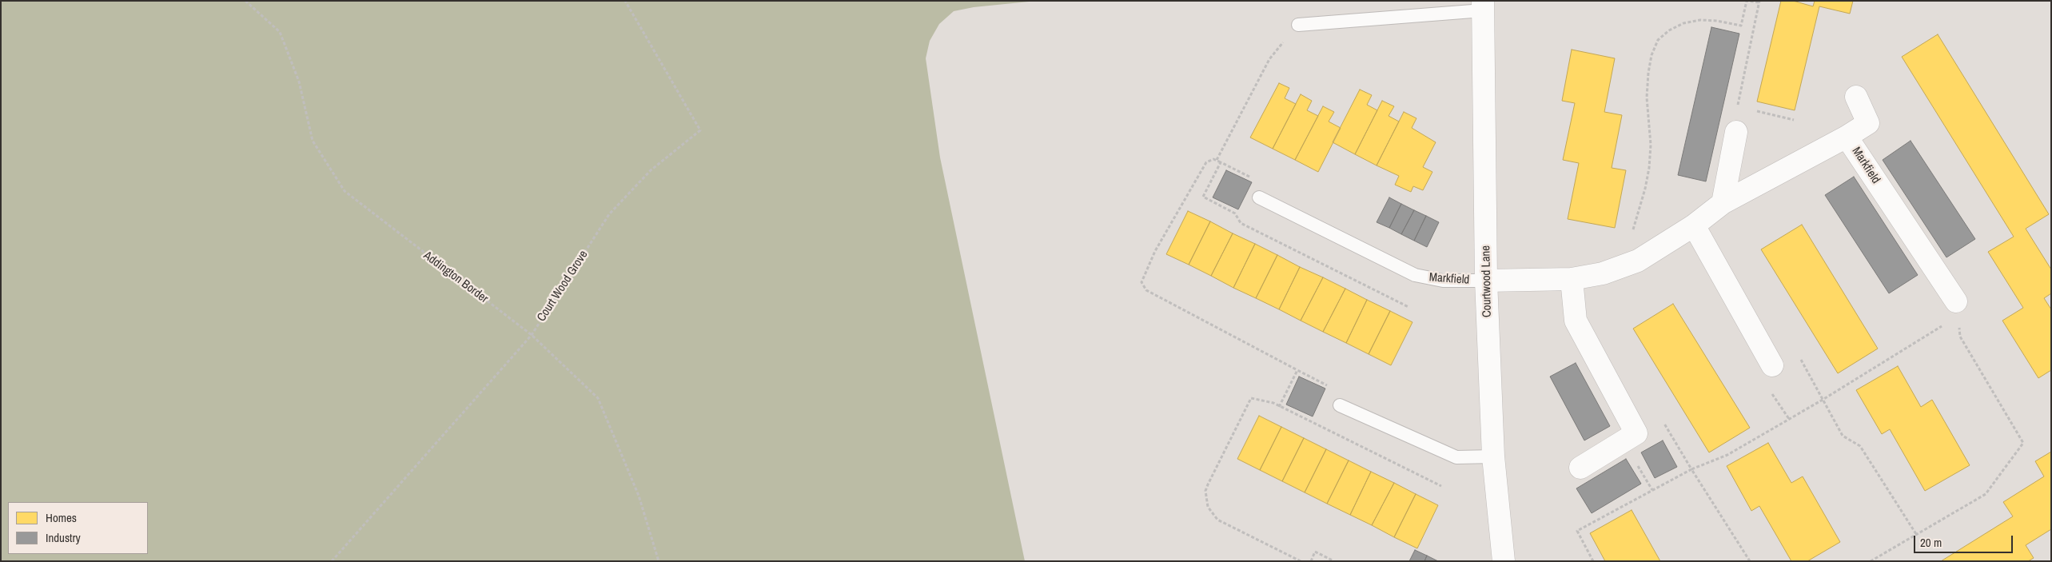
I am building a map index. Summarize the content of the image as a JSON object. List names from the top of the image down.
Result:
{
  "streets": {
    "street": ["Markfield", "Courtwood Lane"],
    "path": ["Addington Border", "Court Wood Grove"]
  },
  "crossings": [
    ["Markfield", "Courtwood Lane"],
    ["Addington Border", "Court Wood Grove"]
  ],
  "legend": ["Homes", "Industry"],
  "scale_bar": "20 m"
}
